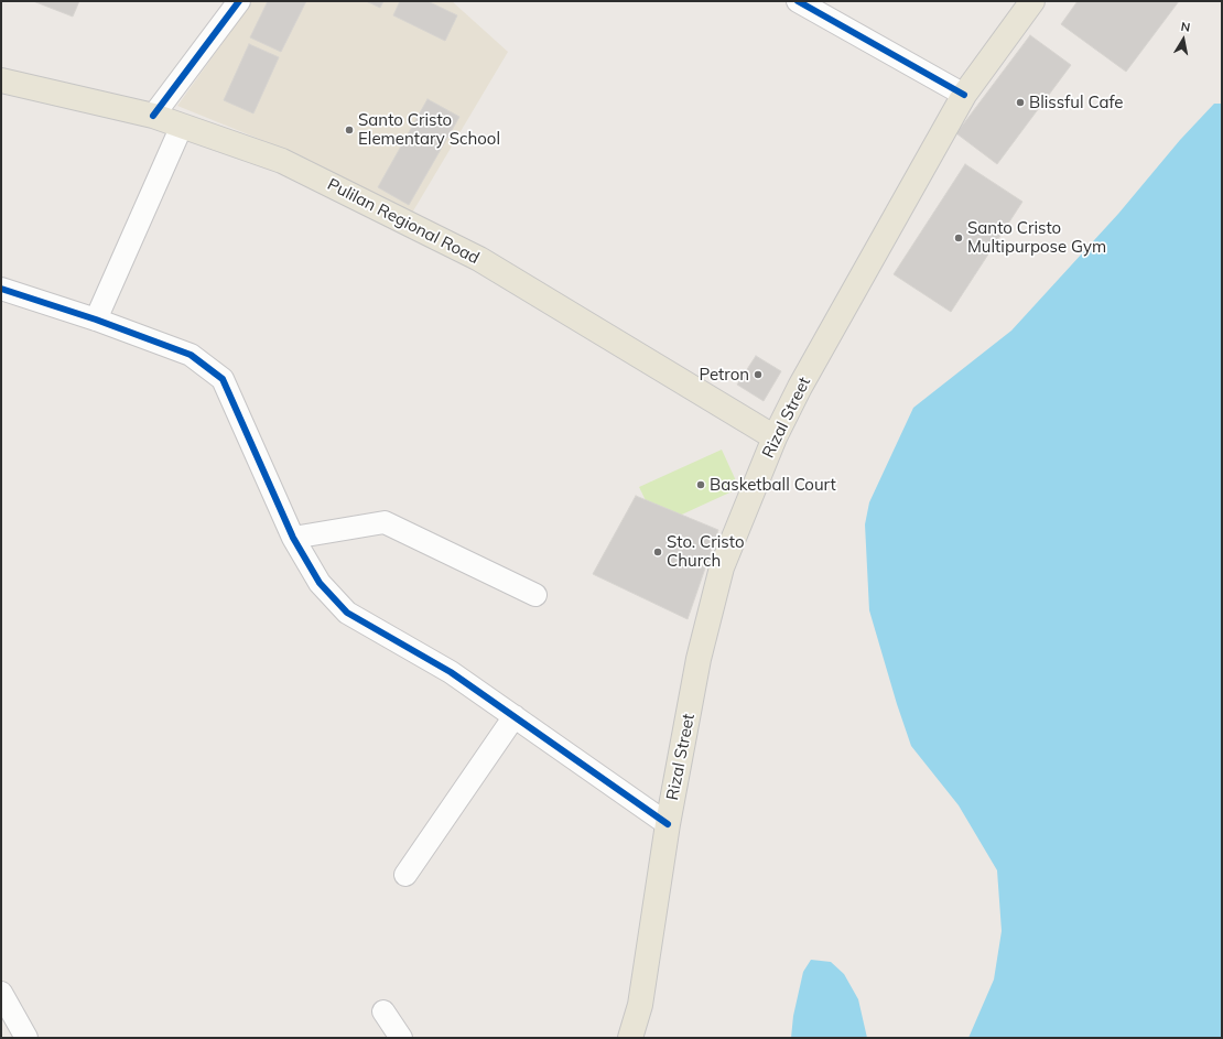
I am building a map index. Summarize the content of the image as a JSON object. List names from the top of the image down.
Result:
{
  "streets": {
    "main road": ["Pulilan Regional Road", "Rizal Street"]
  },
  "crossings": [
    ["Pulilan Regional Road", "Rizal Street"]
  ],
  "places": [
    "Blissful Cafe",
    "Santo Cristo Elementary School",
    "Santo Cristo Multipurpose Gym",
    "Petron",
    "Basketball Court",
    "Sto. Cristo Church"
  ],
  "north": "top"
}
